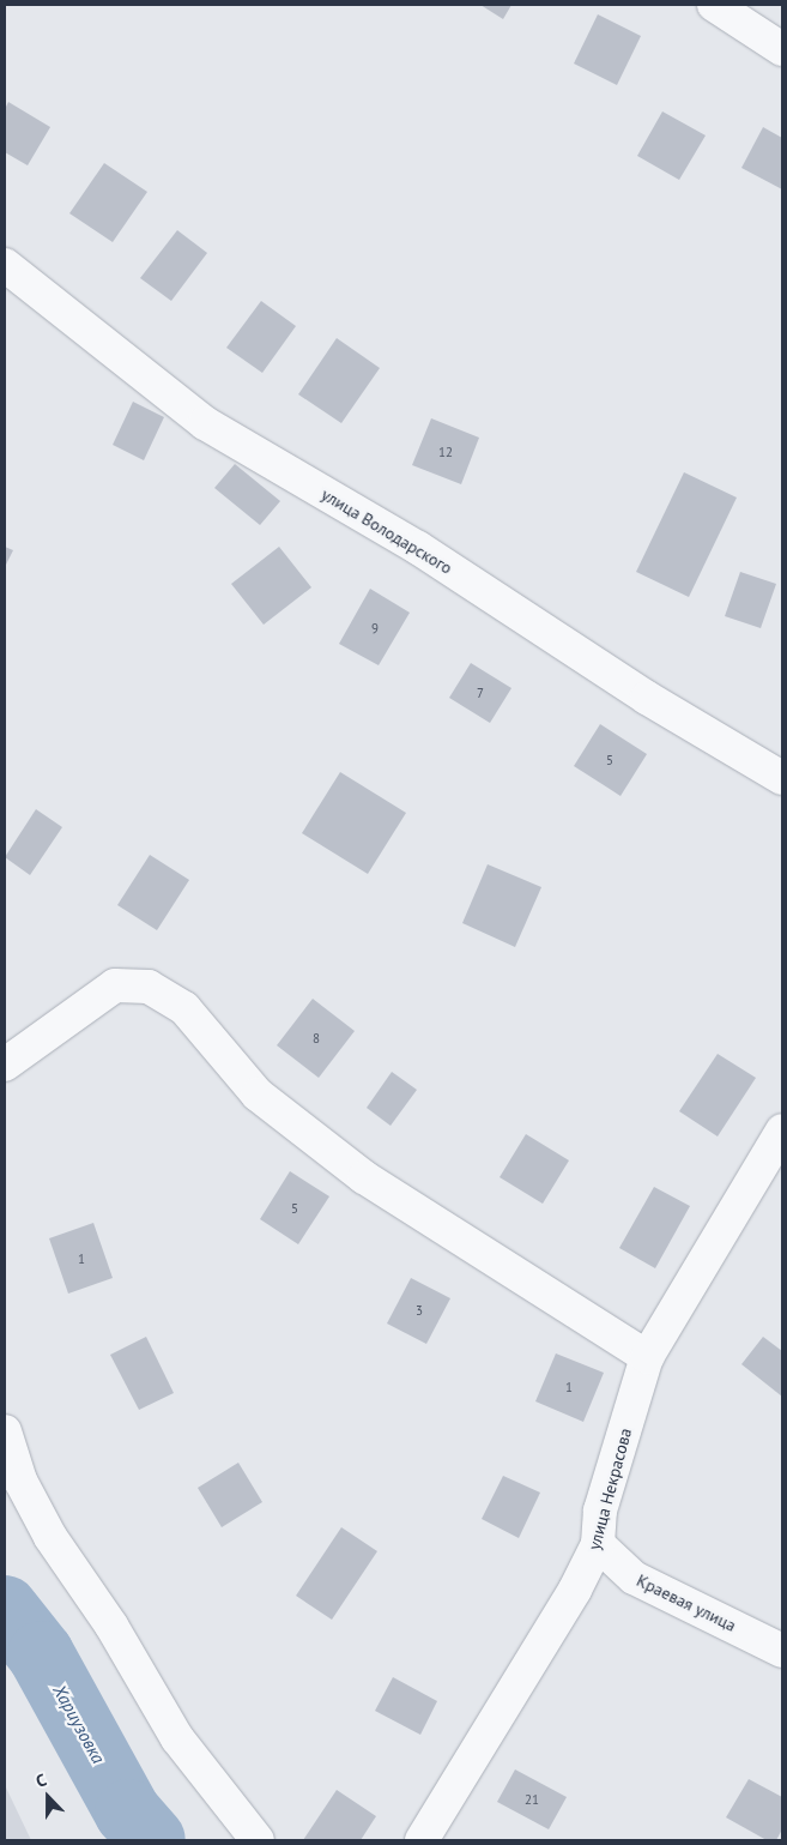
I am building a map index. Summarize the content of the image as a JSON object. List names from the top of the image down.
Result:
{
  "streets": {
    "street": ["улица Володарского", "улица Некрасова", "Краевая улица"]
  },
  "crossings": [
    ["улица Некрасова", "Краевая улица"]
  ],
  "water": ["Хариузовка"],
  "house_numbers": [
    "12",
    "9",
    "7",
    "5",
    "8",
    "5",
    "1",
    "3",
    "1",
    "21"
  ],
  "north": "top"
}
